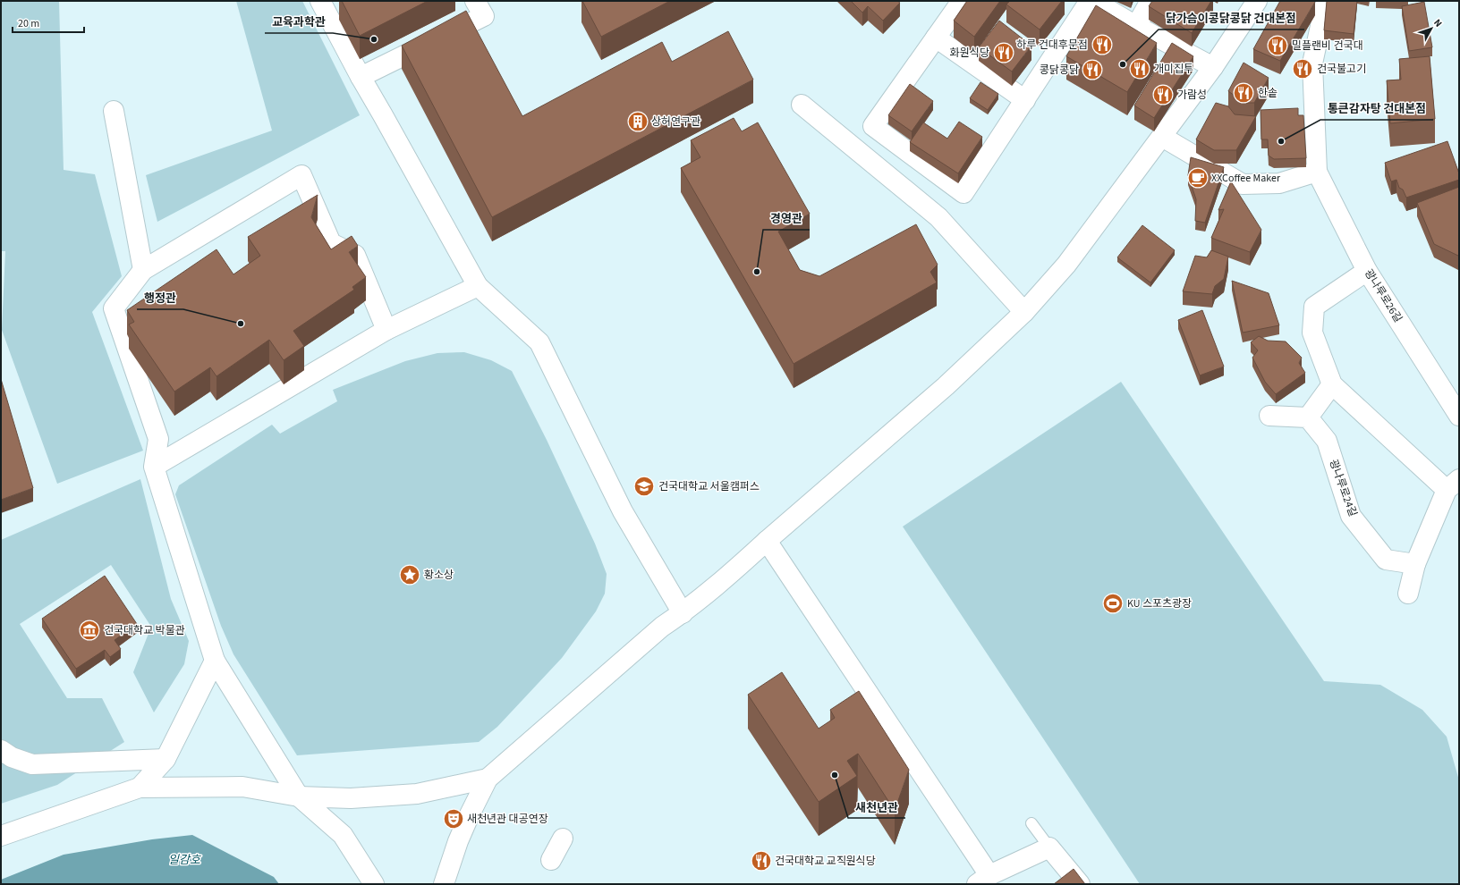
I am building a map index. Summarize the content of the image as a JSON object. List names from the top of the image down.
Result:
{
  "streets": {
    "street": ["광나루로26길", "광나루로24길"]
  },
  "water": ["일감호"],
  "places": {
    "other": [
      "교육과학관",
      "닭가슴이콩닭콩닭 건대본점",
      "통큰감자탕 건대본점",
      "경영관",
      "행정관",
      "새천년관"
    ],
    "restaurant": [
      "하루 건대후문점",
      "밀플랜비 건국대",
      "화원식당",
      "개미집투",
      "건국불고기",
      "콩닭콩닭",
      "한솥",
      "가람성",
      "건국대학교 교직원식당"
    ],
    "building": ["상허연구관"],
    "cafe": ["XXCoffee Maker"],
    "school or university": ["건국대학교 서울캠퍼스"],
    "place": ["황소상"],
    "sports": ["KU 스포츠광장"],
    "museum": ["건국대학교 박물관"],
    "theatre": ["새천년관 대공연장"]
  },
  "scale_bar": "20 m",
  "north": "top right"
}
